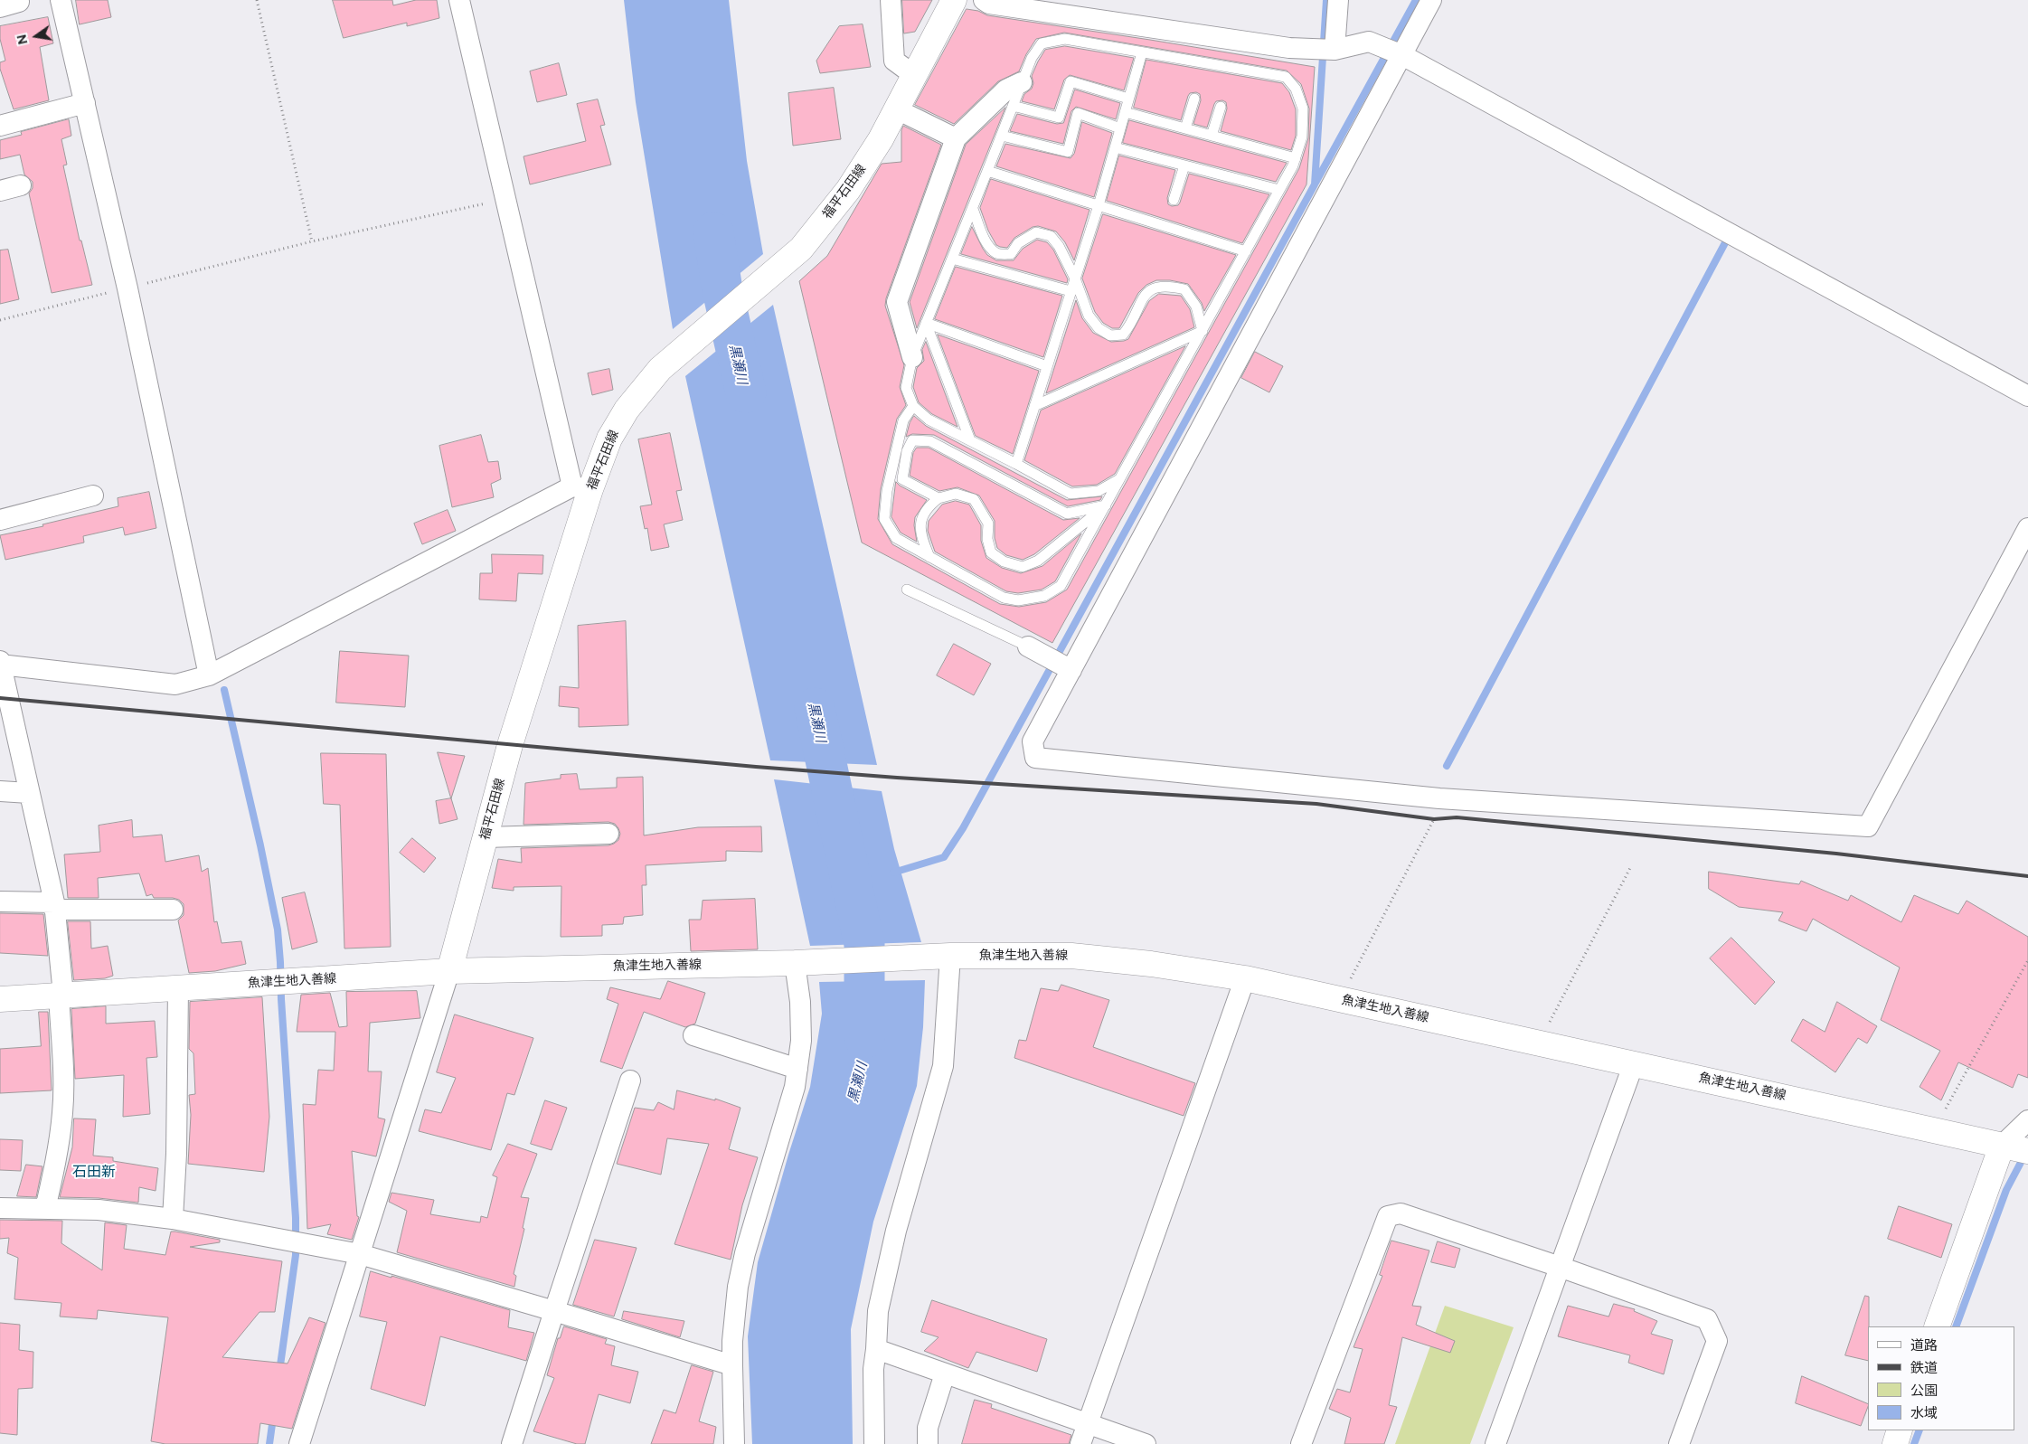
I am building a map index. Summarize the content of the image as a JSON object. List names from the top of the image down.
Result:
{
  "streets": {
    "main road": ["福平石田線", "魚津生地入善線"]
  },
  "crossings": [
    ["福平石田線", "魚津生地入善線"]
  ],
  "districts": ["石田新"],
  "water": ["黒瀬川"],
  "legend": [
    "道路",
    "鉄道",
    "公園",
    "水域"
  ],
  "north": "left"
}
